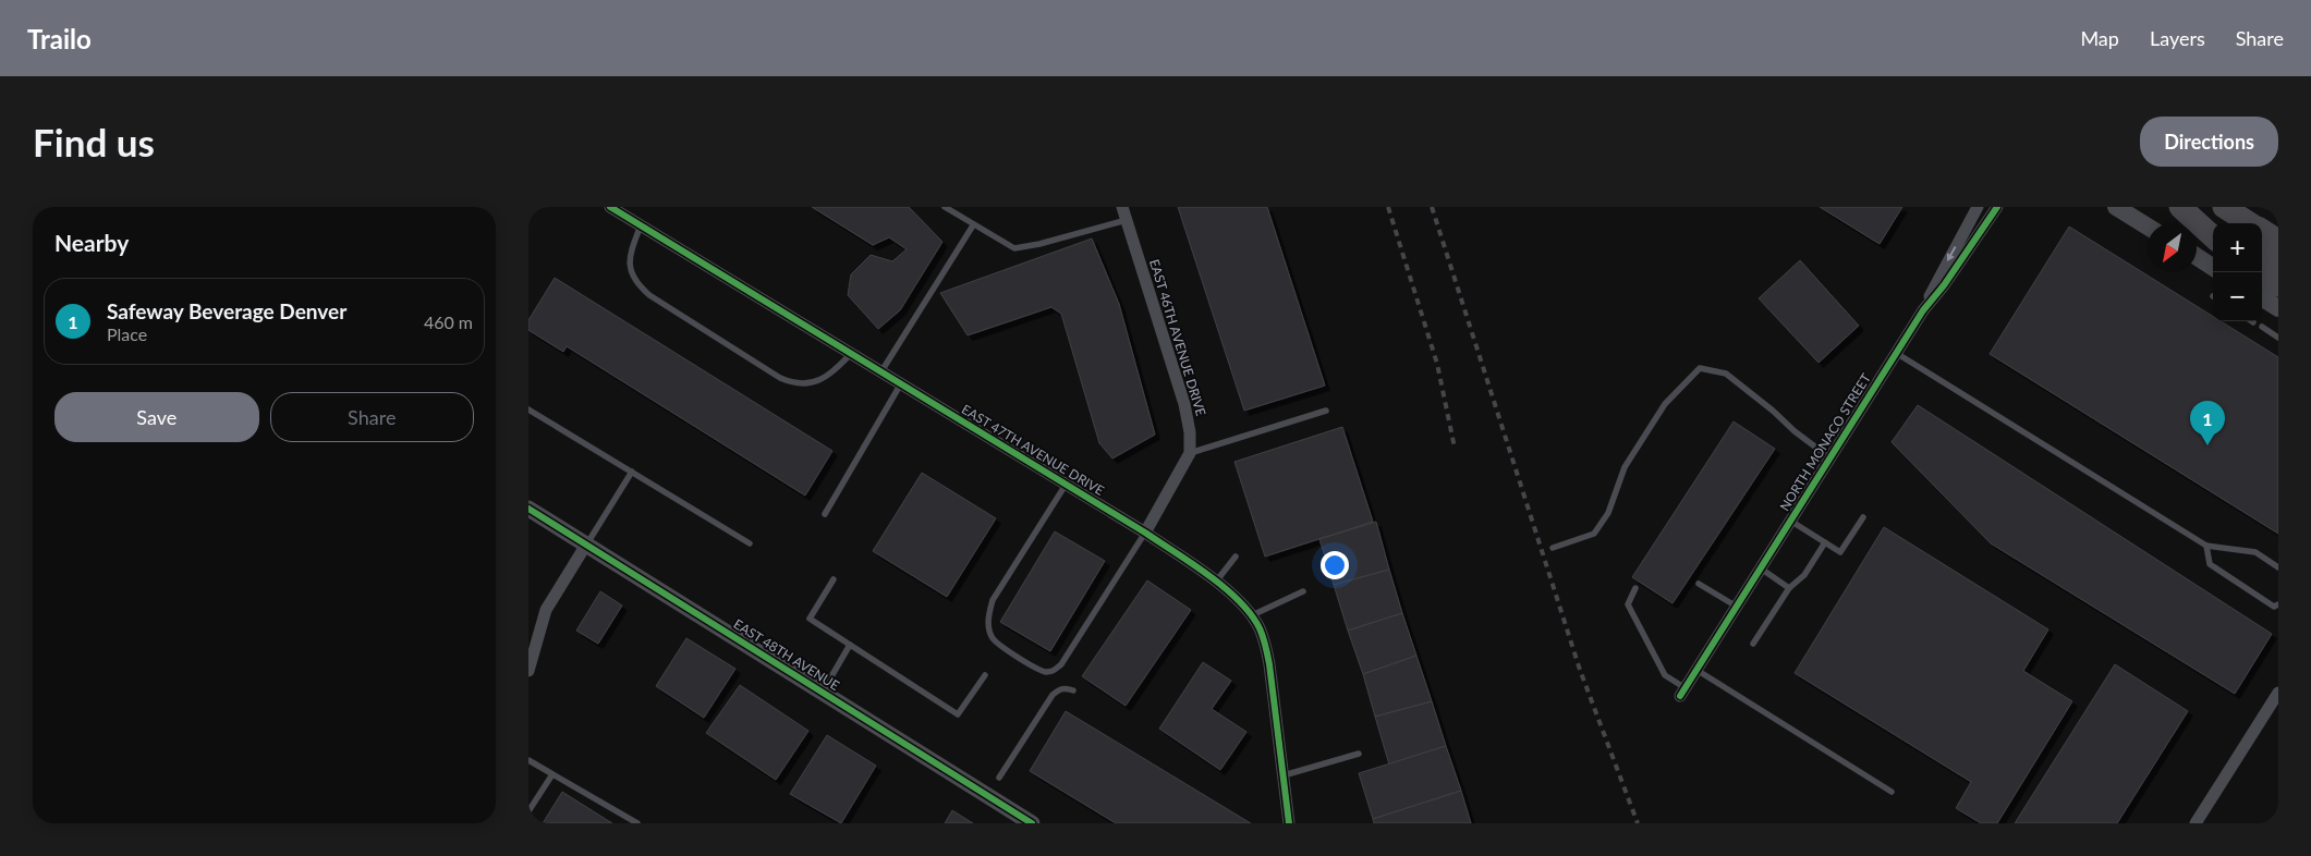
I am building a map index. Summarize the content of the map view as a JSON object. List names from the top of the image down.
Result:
{
  "streets": {
    "street": [
      "EAST 46TH AVENUE DRIVE",
      "NORTH MONACO STREET",
      "EAST 47TH AVENUE DRIVE",
      "EAST 48TH AVENUE"
    ]
  },
  "north": "bottom left",
  "page": {
    "header": "Trailo",
    "nav": ["Map", "Layers", "Share"],
    "buttons": [
      "Directions",
      ["Save", "Share"]
    ],
    "title": "Find us",
    "heading": "Nearby",
    "map_buttons": ["+", "−"],
    "list": [
      {
        "mark": "1",
        "name": "Safeway Beverage Denver",
        "note": "Place",
        "value": "460 m"
      }
    ],
    "pins": "1"
  }
}
